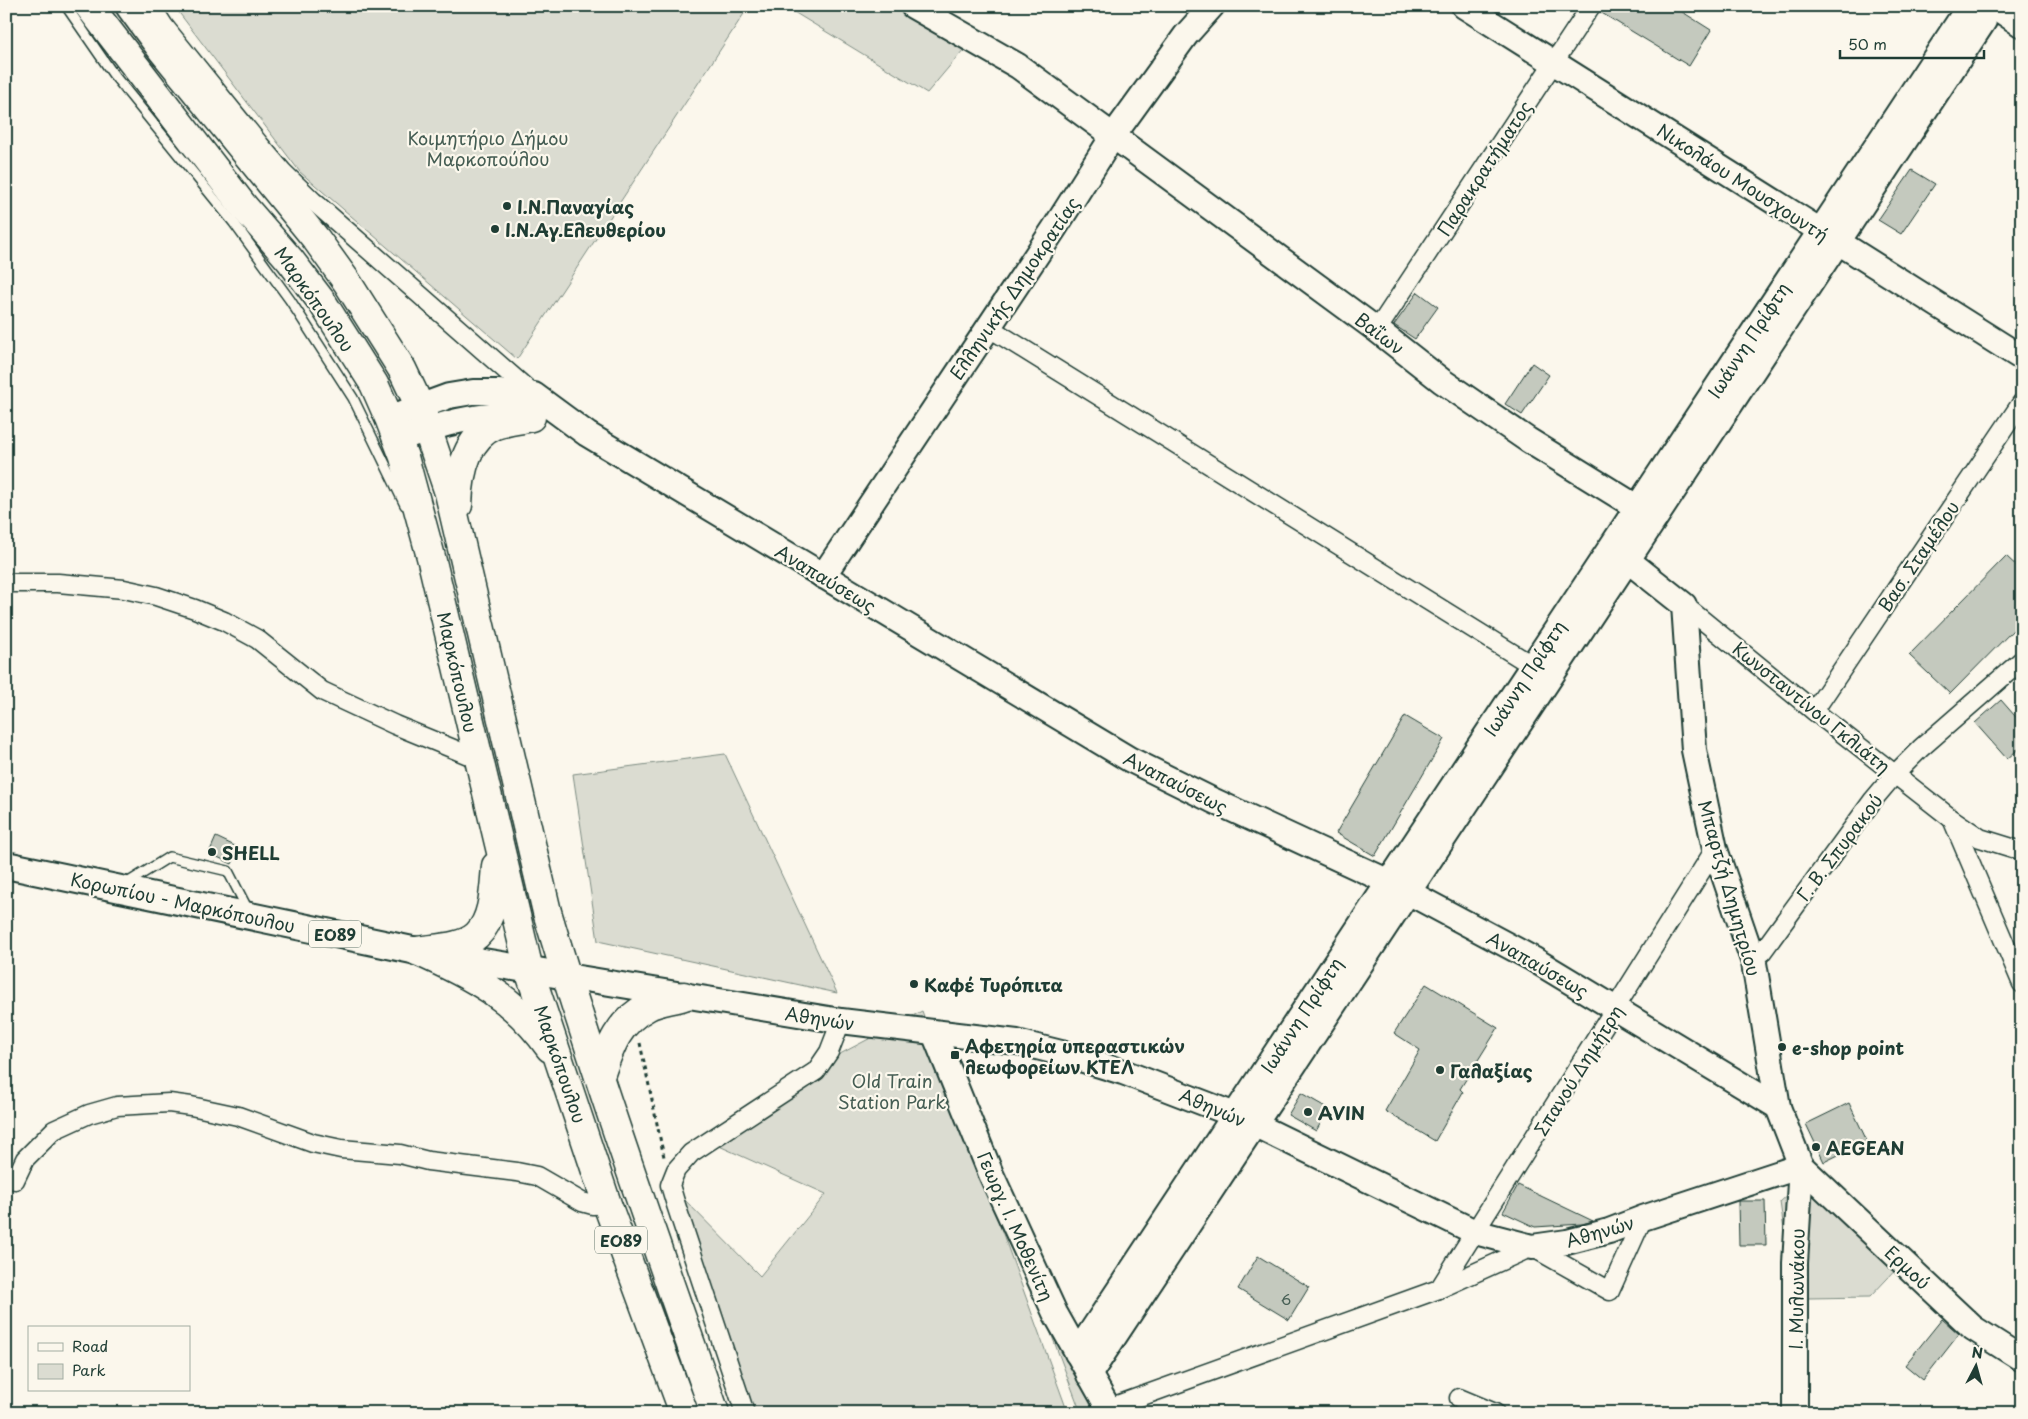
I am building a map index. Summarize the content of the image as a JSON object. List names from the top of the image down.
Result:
{
  "streets": {
    "highway": ["Μαρκόπουλου", "ΕΟ89"],
    "main road": [
      "Νικολάου Μουσχουντή",
      "Ελληνικής Δημοκρατίας",
      "Βαΐων",
      "Ιωάννη Πρίφτη",
      "Αναπαύσεως",
      "Κωνσταντίνου Γκλιάτη",
      "Μπαρτζή Δημητρίου",
      "Κορωπίου - Μαρκόπουλου",
      "Αθηνών",
      "Γεωργ. Ι. Μοθενίτη",
      "Ερμού",
      "Ι. Μυλωνάκου"
    ],
    "street": [
      "Παρακρατήματος",
      "Βασ. Σταμέλου",
      "Γ. Β. Σπυρακού",
      "Σπανού Δημήτρη"
    ]
  },
  "crossings": [
    ["Παρακρατήματος", "Νικολάου Μουσχουντή"],
    ["Παρακρατήματος", "Βαΐων"],
    ["Νικολάου Μουσχουντή", "Ιωάννη Πρίφτη"],
    ["Ελληνικής Δημοκρατίας", "Βαΐων"],
    ["Ελληνικής Δημοκρατίας", "Αναπαύσεως"],
    ["Μαρκόπουλου", "Αναπαύσεως"],
    ["Μαρκόπουλου", "Κορωπίου - Μαρκόπουλου"],
    ["Μαρκόπουλου", "ΕΟ89"],
    ["Μαρκόπουλου", "Αθηνών"],
    ["Βαΐων", "Ιωάννη Πρίφτη"],
    ["Ιωάννη Πρίφτη", "Αναπαύσεως"],
    ["Ιωάννη Πρίφτη", "Κωνσταντίνου Γκλιάτη"],
    ["Ιωάννη Πρίφτη", "Αθηνών"],
    ["Ιωάννη Πρίφτη", "Γεωργ. Ι. Μοθενίτη"],
    ["Βασ. Σταμέλου", "Κωνσταντίνου Γκλιάτη"],
    ["Αναπαύσεως", "Μπαρτζή Δημητρίου"],
    ["Αναπαύσεως", "Σπανού Δημήτρη"],
    ["Κωνσταντίνου Γκλιάτη", "Γ. Β. Σπυρακού"],
    ["Κωνσταντίνου Γκλιάτη", "Μπαρτζή Δημητρίου"],
    ["Γ. Β. Σπυρακού", "Μπαρτζή Δημητρίου"],
    ["Μπαρτζή Δημητρίου", "Αθηνών"],
    ["Μπαρτζή Δημητρίου", "Σπανού Δημήτρη"],
    ["Μπαρτζή Δημητρίου", "Ερμού"],
    ["Μπαρτζή Δημητρίου", "Ι. Μυλωνάκου"],
    ["Κορωπίου - Μαρκόπουλου", "ΕΟ89"],
    ["Κορωπίου - Μαρκόπουλου", "Αθηνών"],
    ["Αθηνών", "Σπανού Δημήτρη"],
    ["Αθηνών", "Γεωργ. Ι. Μοθενίτη"],
    ["Αθηνών", "Ερμού"],
    ["Αθηνών", "Ι. Μυλωνάκου"],
    ["Ερμού", "Ι. Μυλωνάκου"]
  ],
  "parks": ["Κοιμητήριο Δήμου Μαρκοπούλου", "Old Train Station Park"],
  "places": {
    "other": [
      "Ι.Ν.Παναγίας",
      "Ι.Ν.Αγ.Ελευθερίου",
      "SHELL",
      "Καφέ Τυρóπιτα",
      "e-shop point",
      "Γαλαξίας",
      "AVIN",
      "AEGEAN"
    ],
    "transit": ["Αφετηρία υπεραστικών λεωφορείων ΚΤΕΛ"]
  },
  "house_numbers": ["6"],
  "legend": ["Road", "Park"],
  "scale_bar": "50 m",
  "north": "top"
}
